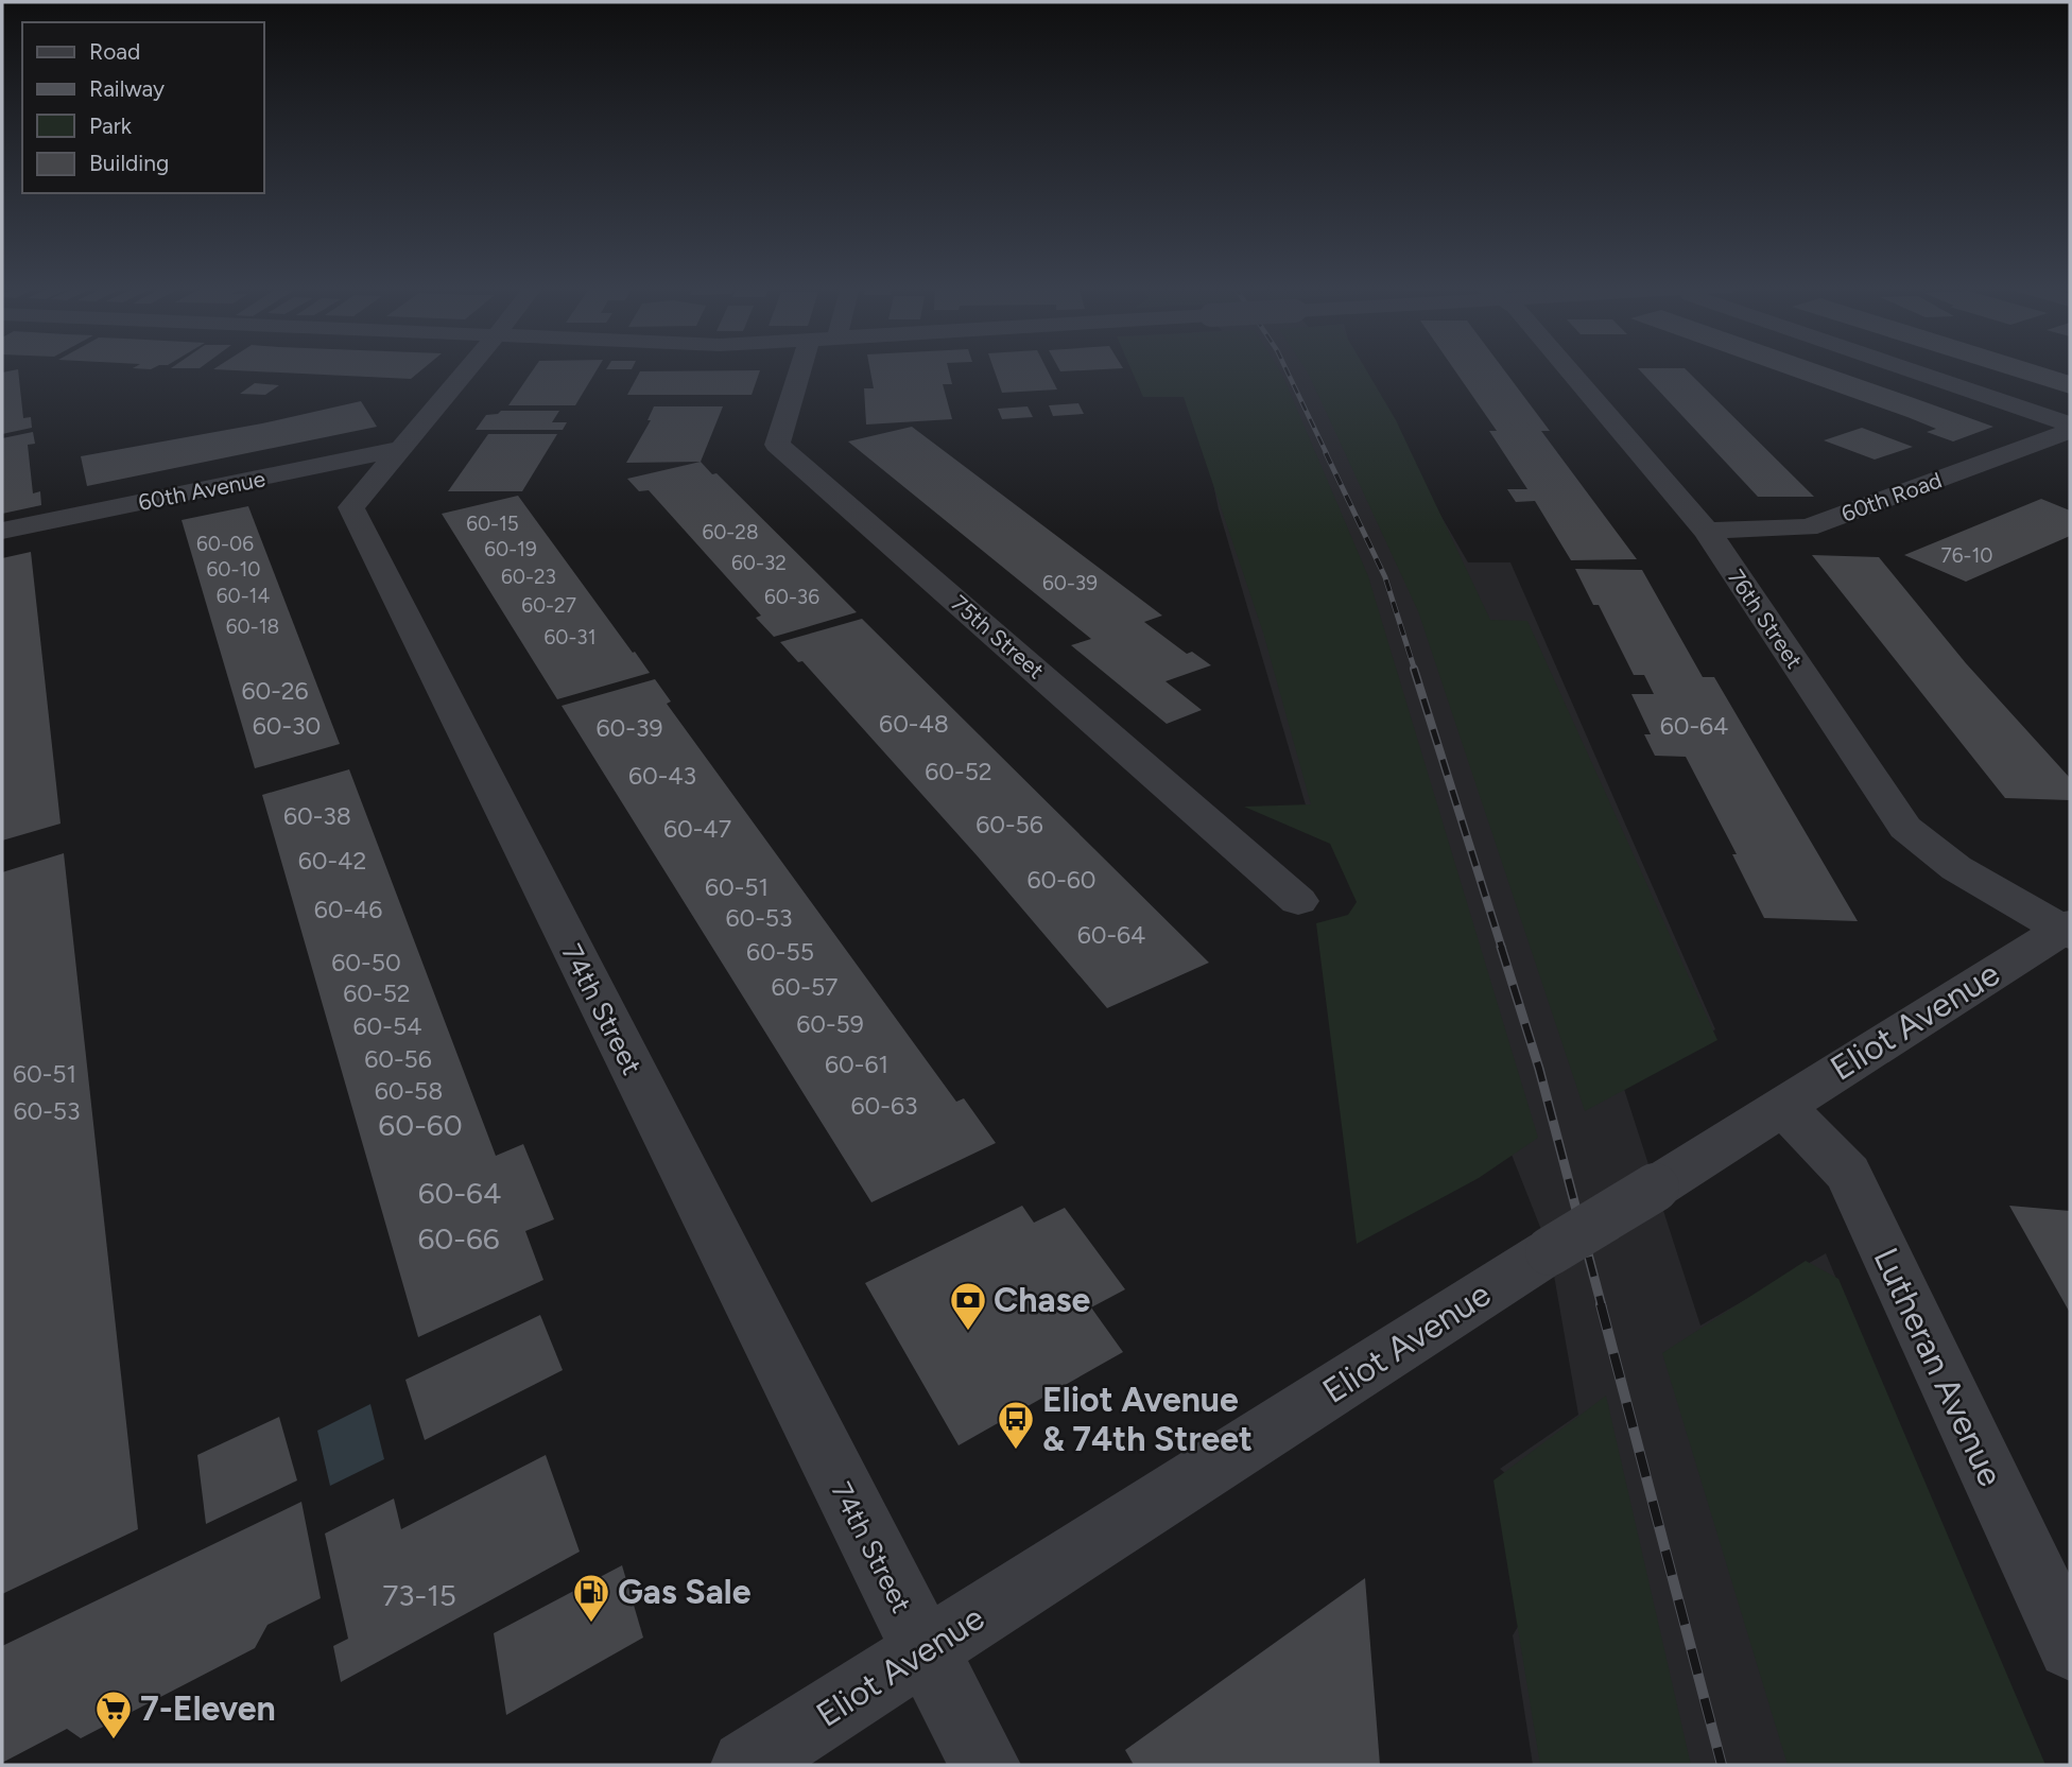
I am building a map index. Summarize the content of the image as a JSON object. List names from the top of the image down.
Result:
{
  "streets": {
    "street": [
      "60th Avenue",
      "60th Road",
      "76th Street",
      "75th Street",
      "74th Street",
      "Eliot Avenue",
      "Lutheran Avenue"
    ]
  },
  "crossings": [
    ["60th Avenue", "74th Street"],
    ["60th Road", "76th Street"],
    ["76th Street", "Eliot Avenue"],
    ["74th Street", "Eliot Avenue"],
    ["Eliot Avenue", "Lutheran Avenue"]
  ],
  "places": {
    "bank": ["Chase"],
    "bus stop": ["Eliot Avenue & 74th Street"],
    "fuel station": ["Gas Sale"],
    "supermarket": ["7-Eleven"]
  },
  "house_numbers": [
    "60-15",
    "60-28",
    "60-06",
    "60-19",
    "76-10",
    "60-32",
    "60-10",
    "60-23",
    "60-39",
    "60-14",
    "60-36",
    "60-27",
    "60-18",
    "60-31",
    "60-26",
    "60-48",
    "60-30",
    "60-64",
    "60-39",
    "60-52",
    "60-43",
    "60-38",
    "60-56",
    "60-47",
    "60-42",
    "60-60",
    "60-51",
    "60-46",
    "60-53",
    "60-64",
    "60-55",
    "60-50",
    "60-57",
    "60-52",
    "60-59",
    "60-54",
    "60-56",
    "60-61",
    "60-51",
    "60-58",
    "60-63",
    "60-53",
    "60-60",
    "60-64",
    "60-66",
    "73-15"
  ],
  "legend": [
    "Road",
    "Railway",
    "Park",
    "Building"
  ]
}
